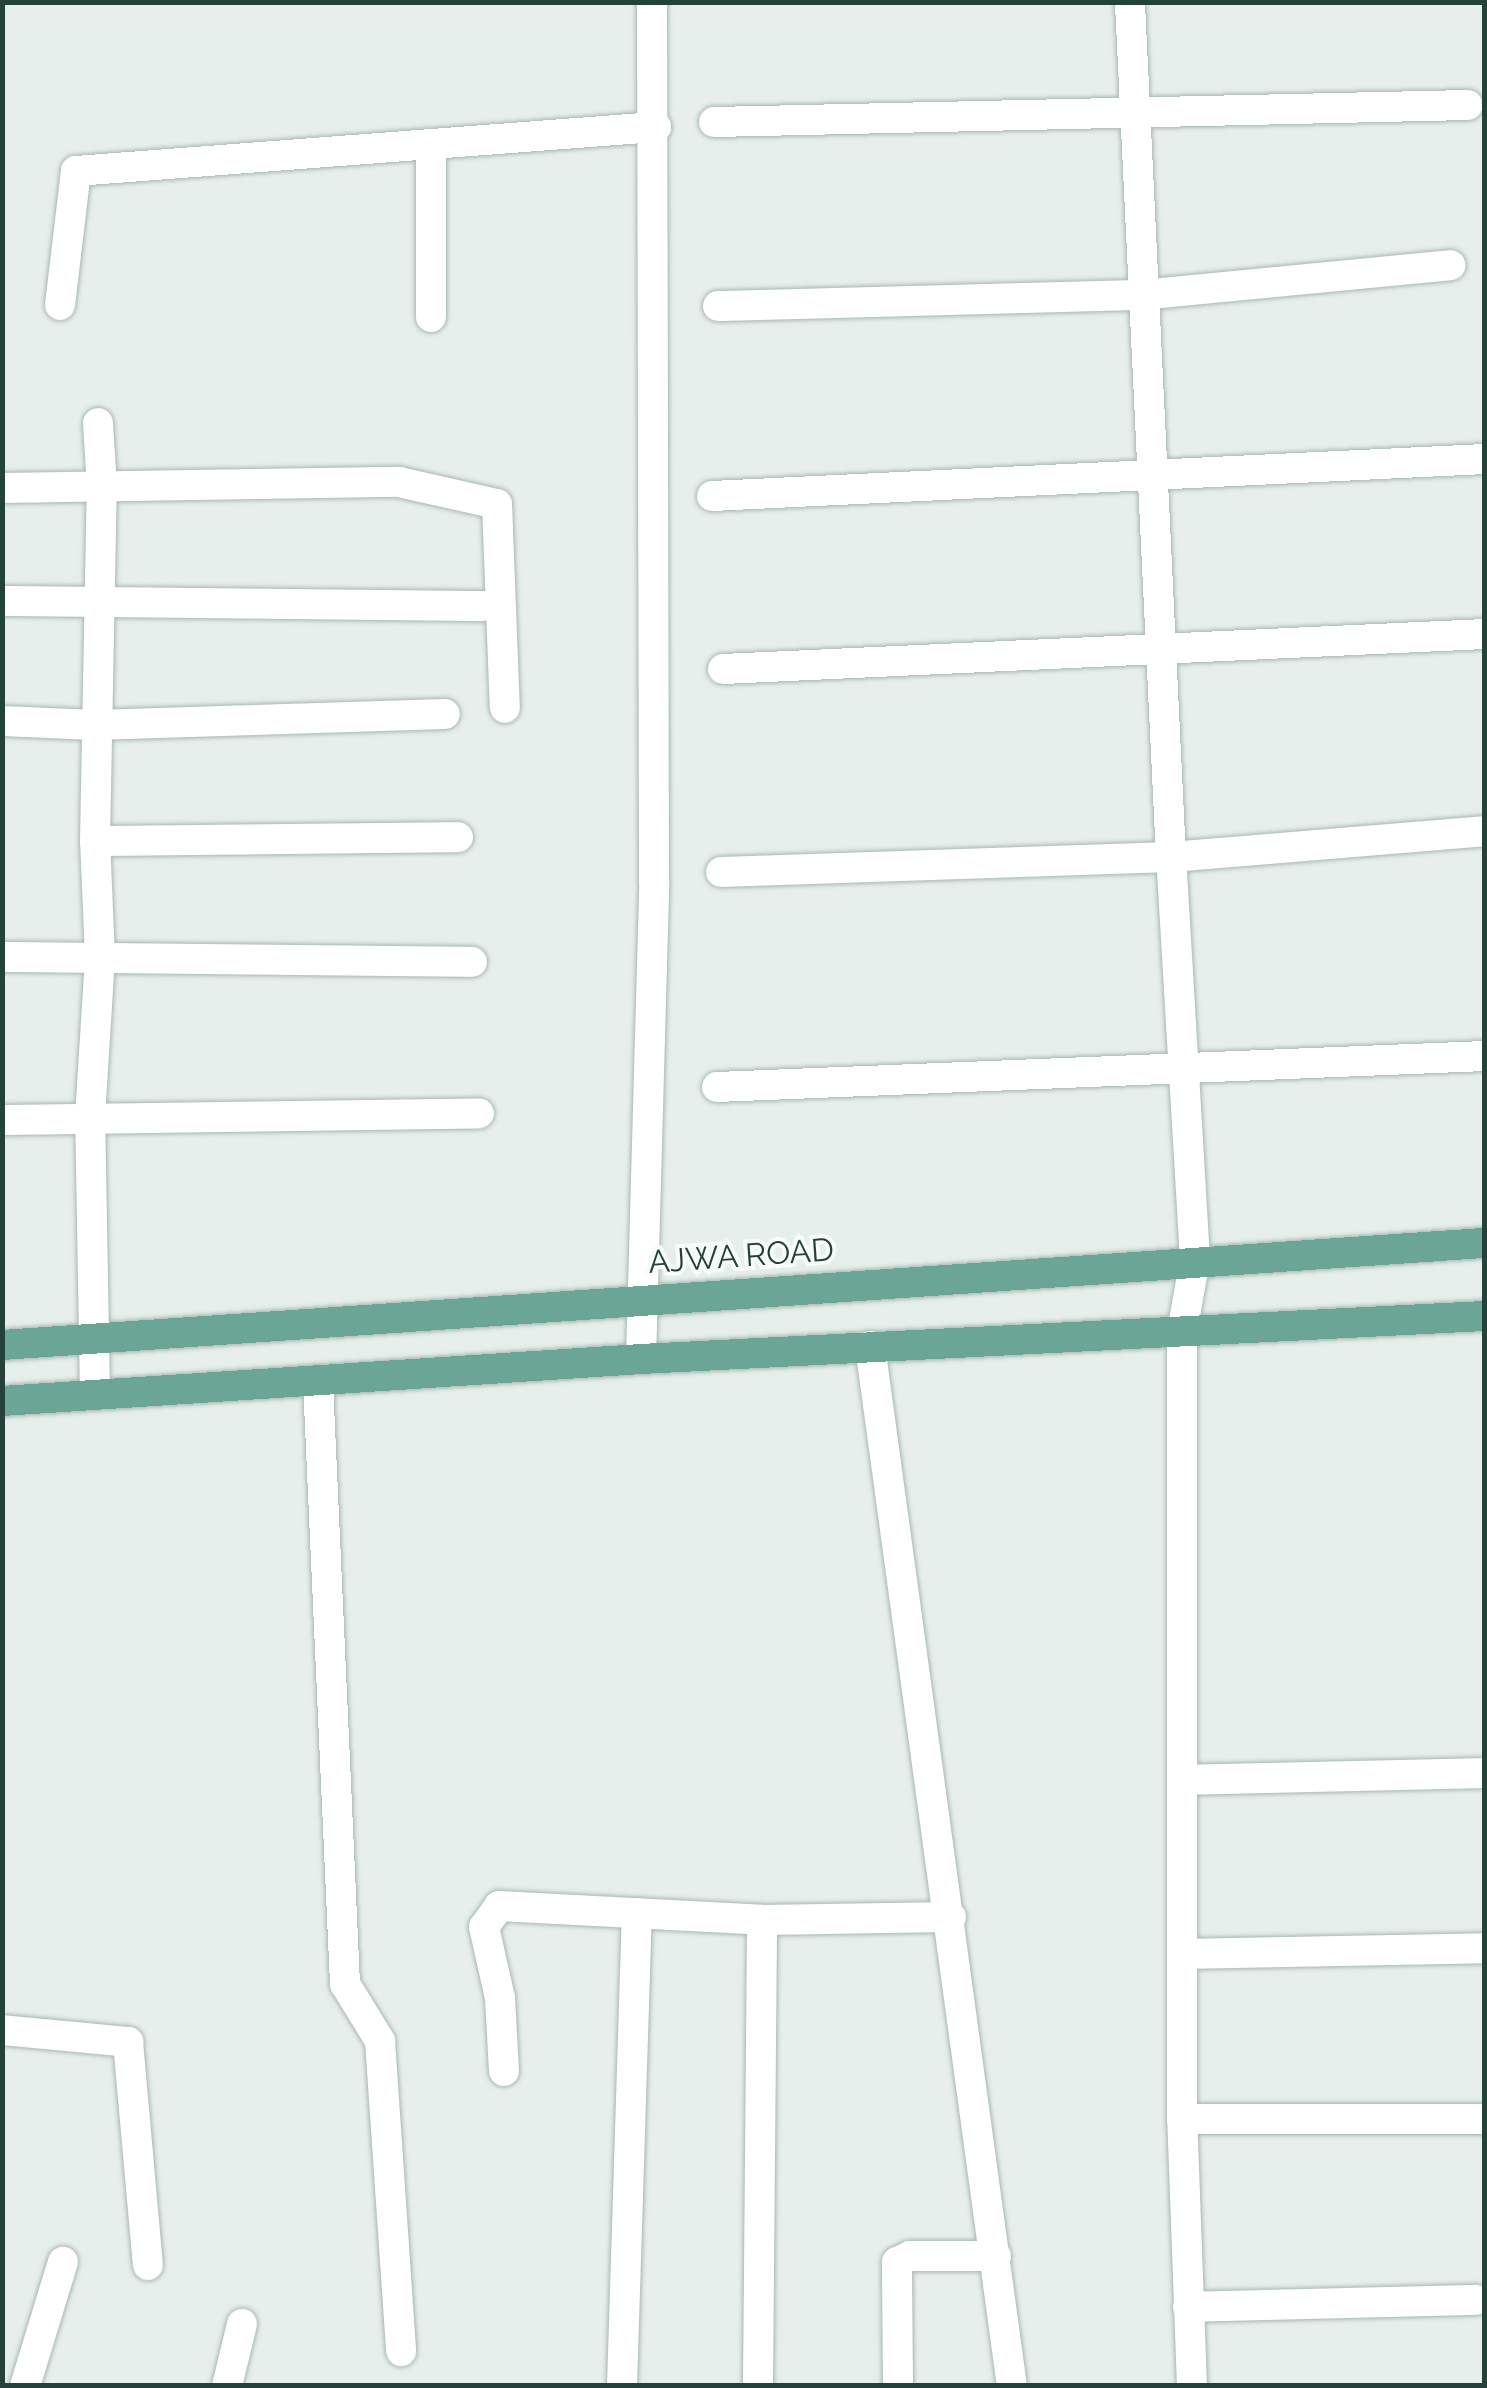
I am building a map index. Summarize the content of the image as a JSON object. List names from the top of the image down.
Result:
{
  "streets": {
    "main road": ["AJWA ROAD"]
  }
}
